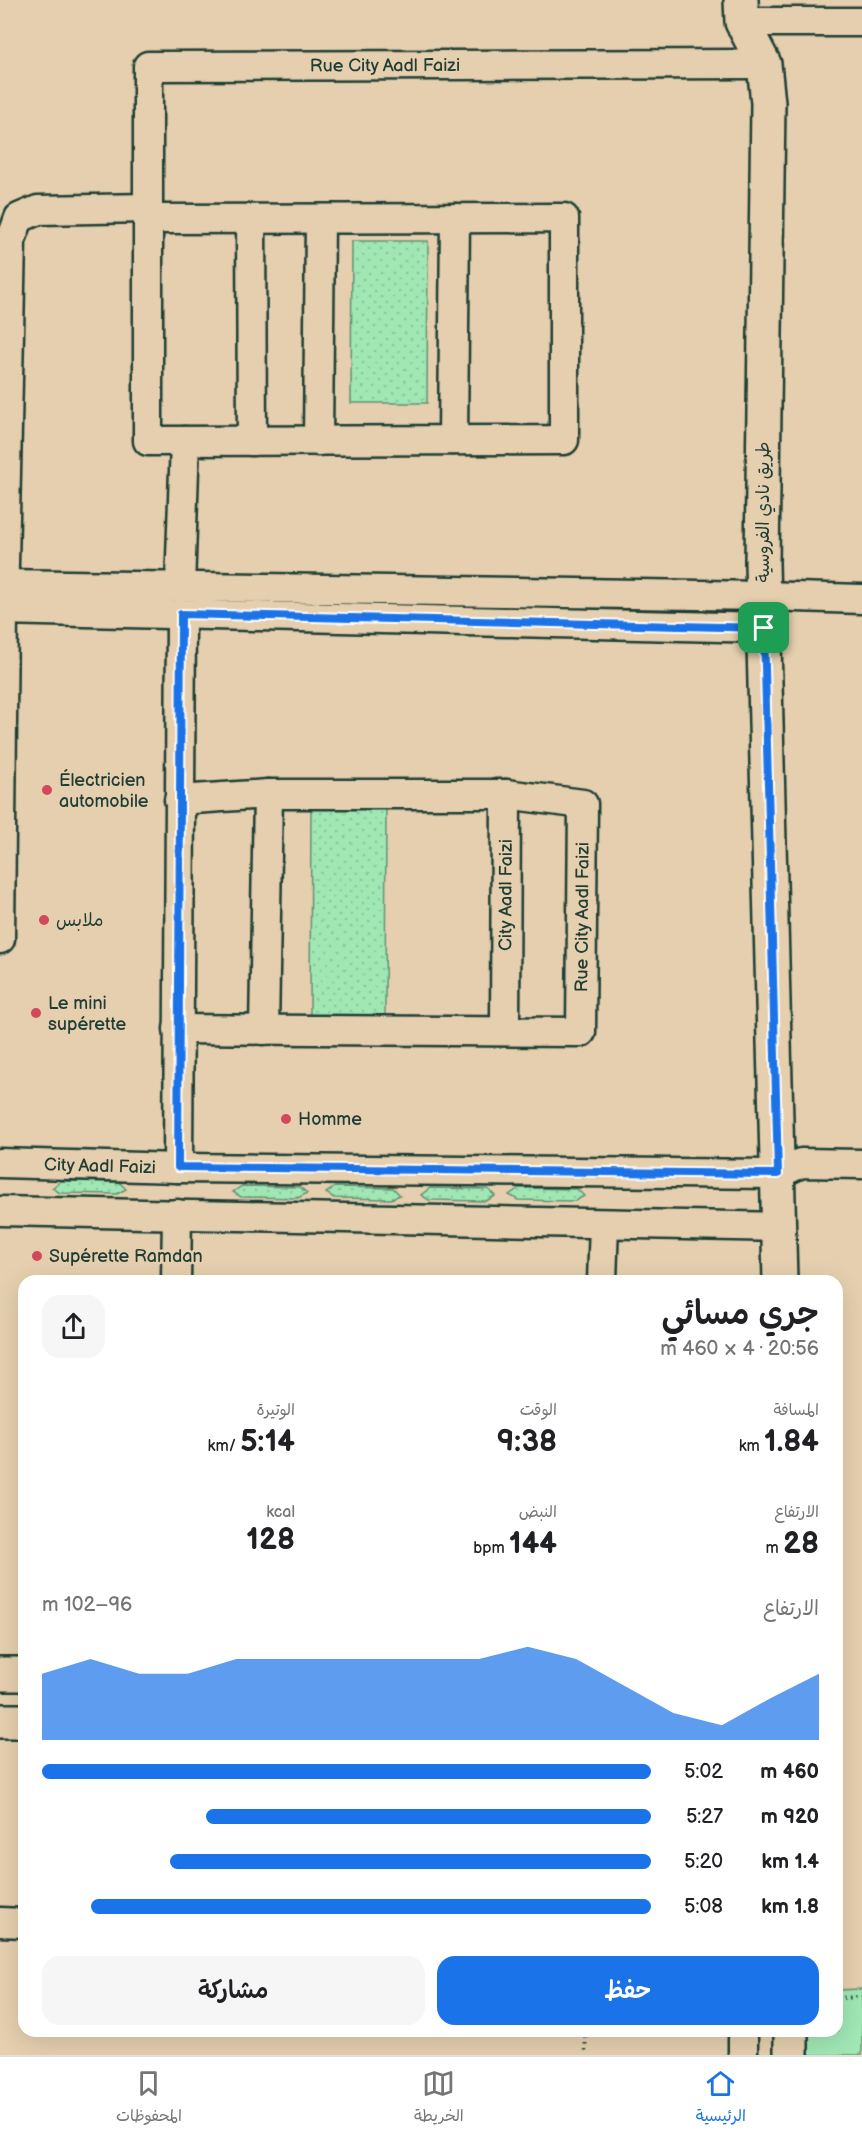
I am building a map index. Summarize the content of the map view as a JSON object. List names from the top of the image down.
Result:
{
  "streets": {
    "main road": ["طريق نادي الفروسية"],
    "street": ["Rue City Aadl Faizi", "City Aadl Faizi"]
  },
  "crossings": [
    ["Rue City Aadl Faizi", "طريق نادي الفروسية"],
    ["Rue City Aadl Faizi", "City Aadl Faizi"],
    ["طريق نادي الفروسية", "City Aadl Faizi"]
  ],
  "places": [
    "Électricien automobile",
    "ملابس",
    "Le mini supérette",
    "Homme",
    "Supérette Ramdan"
  ],
  "page": {
    "heading": ["جري مسائي", "20:56 · 4 × 460 m"],
    "stats": [
      ["المسافة", "1.84 km"],
      ["الوقت", "9:38"],
      ["الوتيرة", "5:14 /km"],
      ["الارتفاع", "28 m"],
      ["النبض", "144 bpm"],
      ["kcal", "128"]
    ],
    "chart": ["الارتفاع", "96–102 m"],
    "list": [
      {
        "name": "460 m",
        "note": "5:02"
      },
      {
        "name": "920 m",
        "note": "5:27"
      },
      {
        "name": "1.4 km",
        "note": "5:20"
      },
      {
        "name": "1.8 km",
        "note": "5:08"
      }
    ],
    "buttons": ["حفظ", "مشاركة"],
    "tabs": ["الرئيسية", "الخريطة", "المحفوظات"]
  }
}
